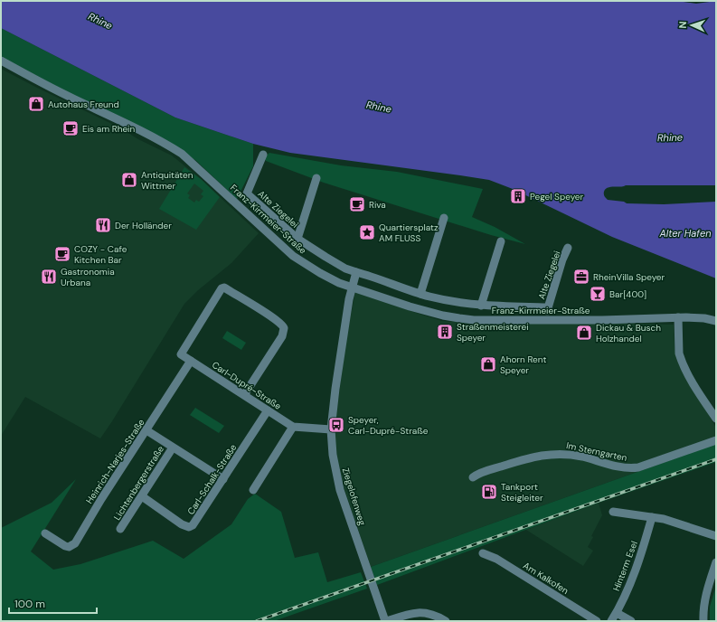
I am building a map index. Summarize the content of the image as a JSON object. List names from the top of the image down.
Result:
{
  "streets": {
    "street": [
      "Alte Ziegelei",
      "Franz-Kirrmeier-Straße",
      "Carl-Dupré-Straße",
      "Im Sterngarten",
      "Heinrich-Narjes-Straße",
      "Carl-Schalk-Straße",
      "Lichtenbergerstraße",
      "Ziegelofenweg",
      "Hinterm Esel",
      "Am Kalkofen"
    ]
  },
  "crossings": [
    ["Alte Ziegelei", "Franz-Kirrmeier-Straße"],
    ["Franz-Kirrmeier-Straße", "Ziegelofenweg"],
    ["Carl-Dupré-Straße", "Heinrich-Narjes-Straße"],
    ["Carl-Dupré-Straße", "Carl-Schalk-Straße"],
    ["Carl-Dupré-Straße", "Ziegelofenweg"],
    ["Heinrich-Narjes-Straße", "Lichtenbergerstraße"],
    ["Carl-Schalk-Straße", "Lichtenbergerstraße"]
  ],
  "water": ["Rhine", "Alter Hafen"],
  "places": {
    "shop": [
      "Autohaus Freund",
      "Antiquitäten Wittmer",
      "Dickau & Busch Holzhandel",
      "Ahorn Rent Speyer"
    ],
    "cafe": ["Eis am Rhein", "Riva", "COZY - Cafe Kitchen Bar"],
    "building": ["Pegel Speyer", "Straßenmeisterei Speyer"],
    "restaurant": ["Der Holländer", "Gastronomia Urbana"],
    "place": ["Quartiersplatz AM FLUSS"],
    "office": ["RheinVilla Speyer"],
    "bar": ["Bar[400]"],
    "bus stop": ["Speyer, Carl-Dupré-Straße"],
    "fuel station": ["Tankport Steigleiter"]
  },
  "scale_bar": "100 m",
  "north": "left"
}
